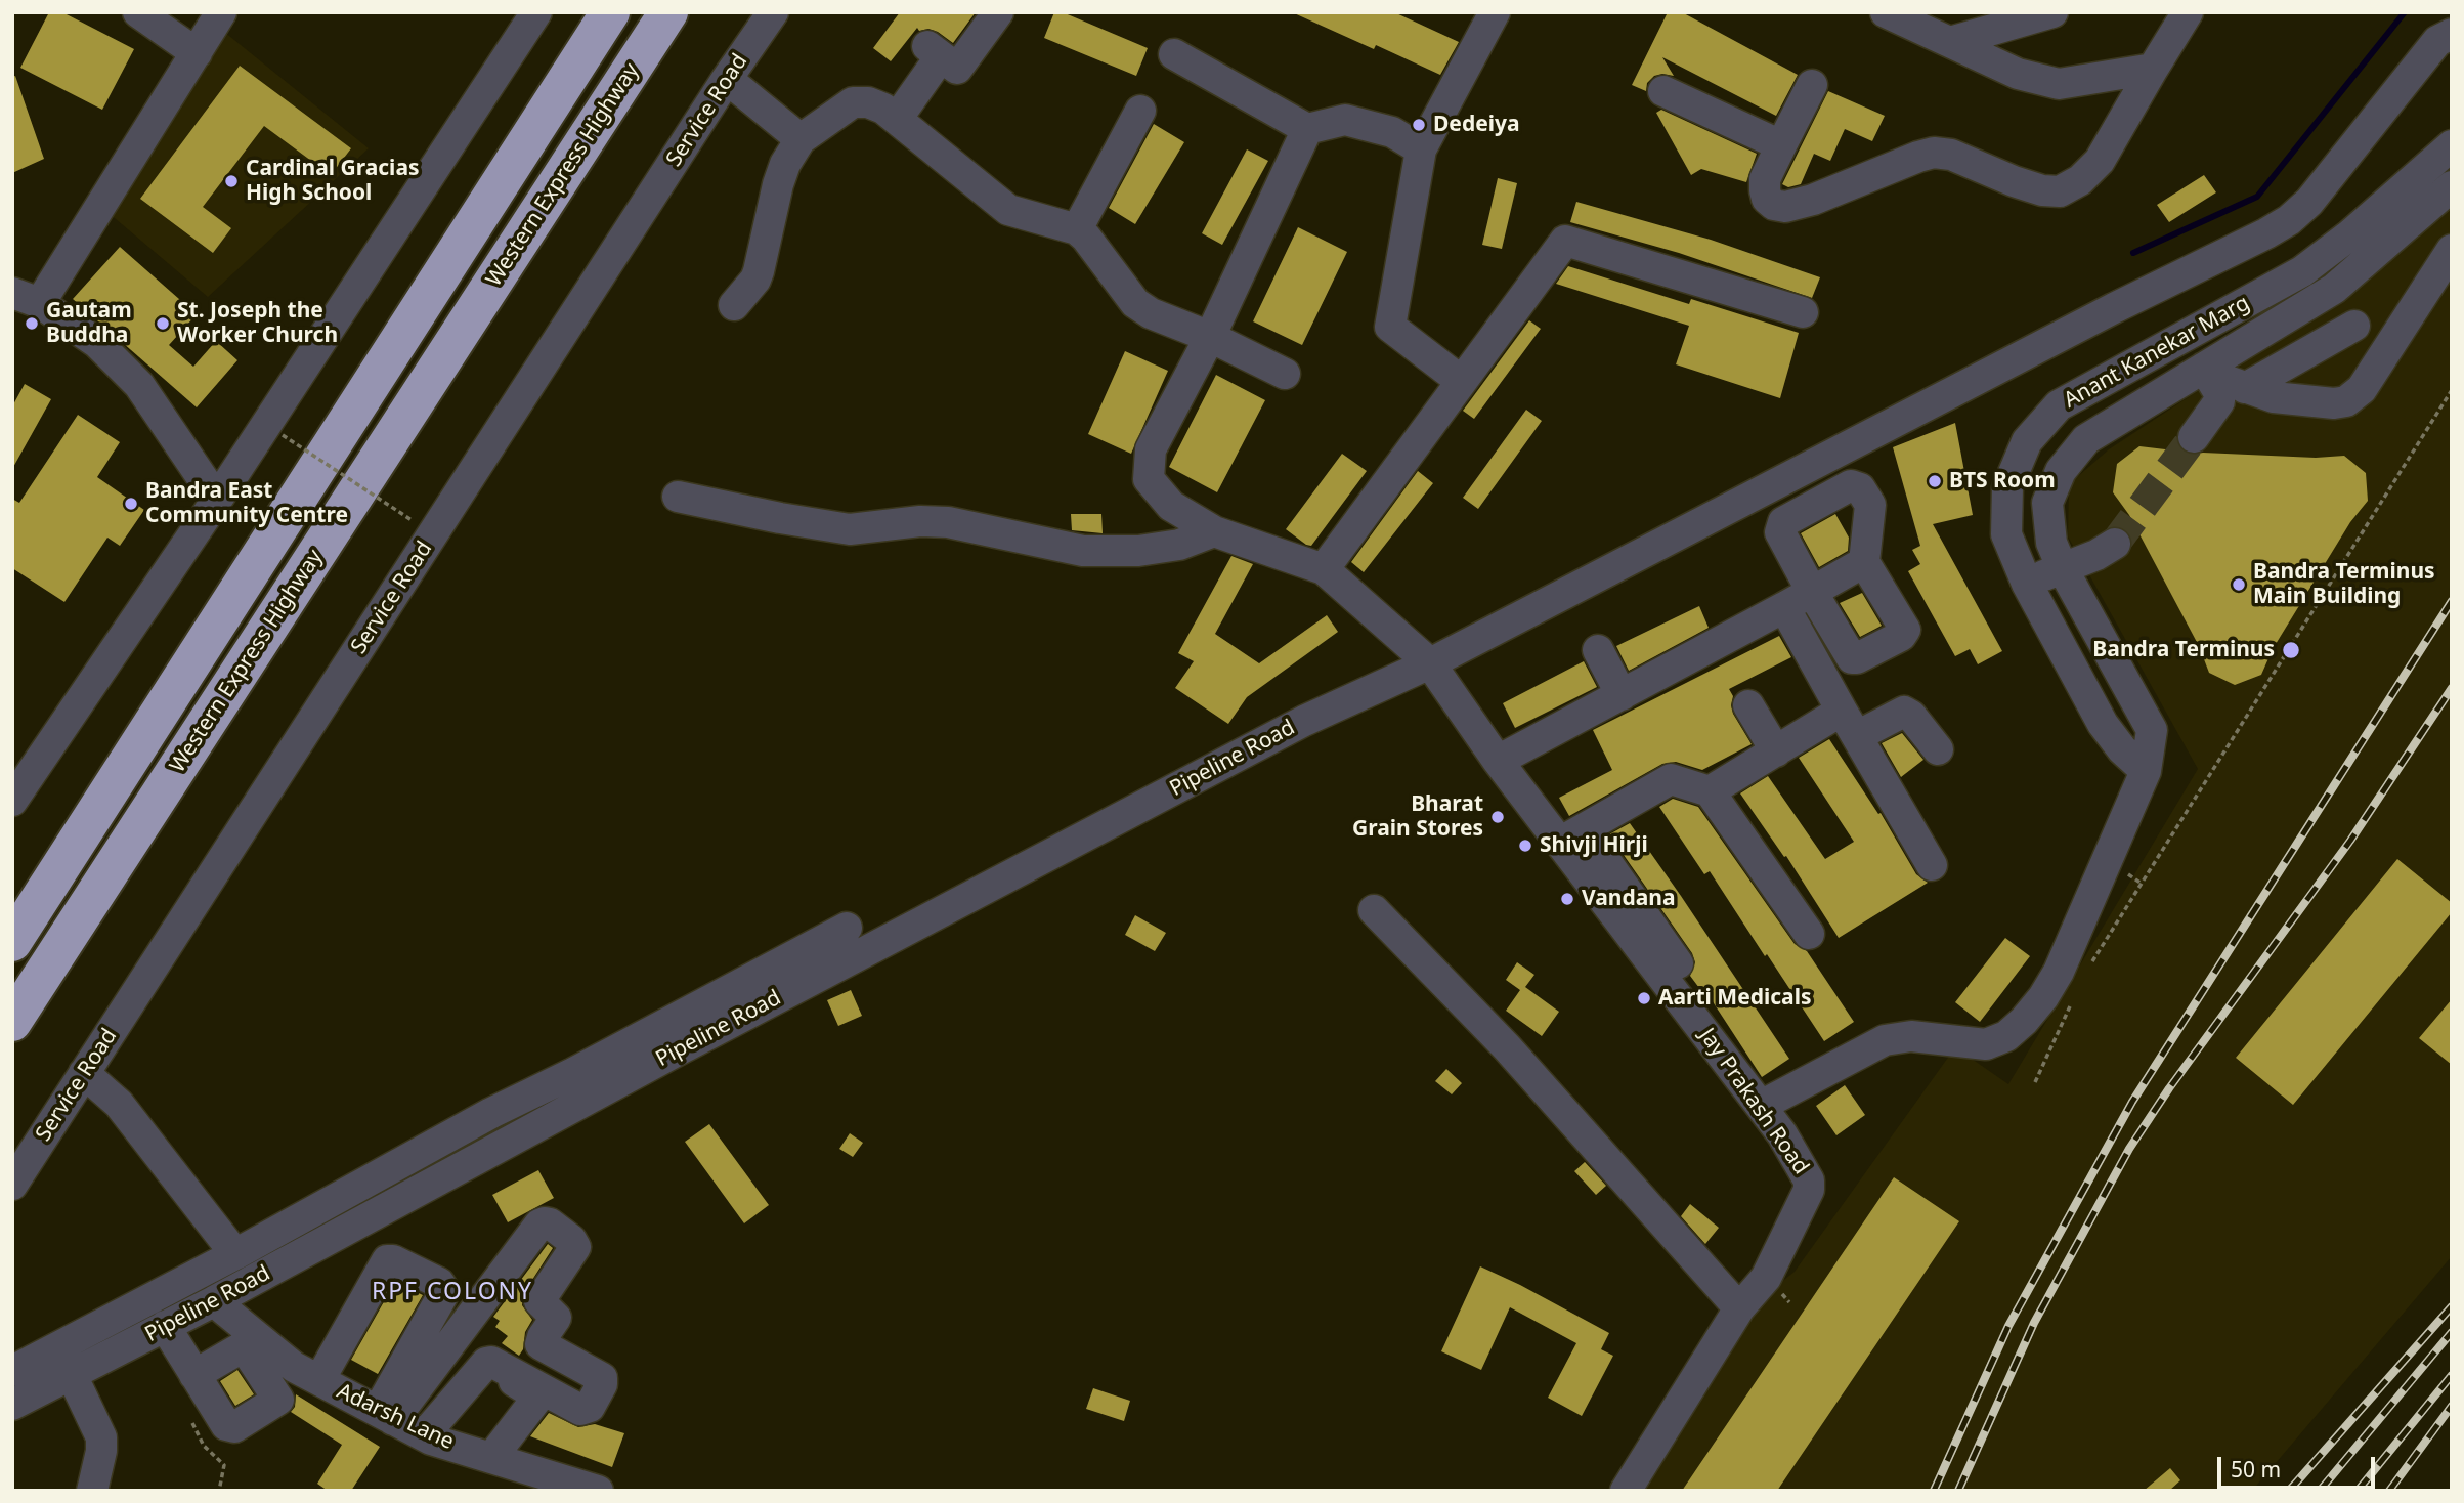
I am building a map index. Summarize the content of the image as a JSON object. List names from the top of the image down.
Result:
{
  "streets": {
    "highway": ["Western Express Highway"],
    "street": [
      "Service Road",
      "Anant Kanekar Marg",
      "Pipeline Road",
      "Jay Prakash Road",
      "Adarsh Lane"
    ]
  },
  "crossings": [
    ["Anant Kanekar Marg", "Jay Prakash Road"],
    ["Pipeline Road", "Jay Prakash Road"],
    ["Pipeline Road", "Adarsh Lane"]
  ],
  "districts": ["RPF COLONY"],
  "places": [
    "Dedeiya",
    "Cardinal Gracias High School",
    "Gautam Buddha",
    "St. Joseph the Worker Church",
    "BTS Room",
    "Bandra East Community Centre",
    "Bandra Terminus Main Building",
    "Bandra Terminus",
    "Bharat Grain Stores",
    "Shivji Hirji",
    "Vandana",
    "Aarti Medicals"
  ],
  "scale_bar": "50 m"
}
